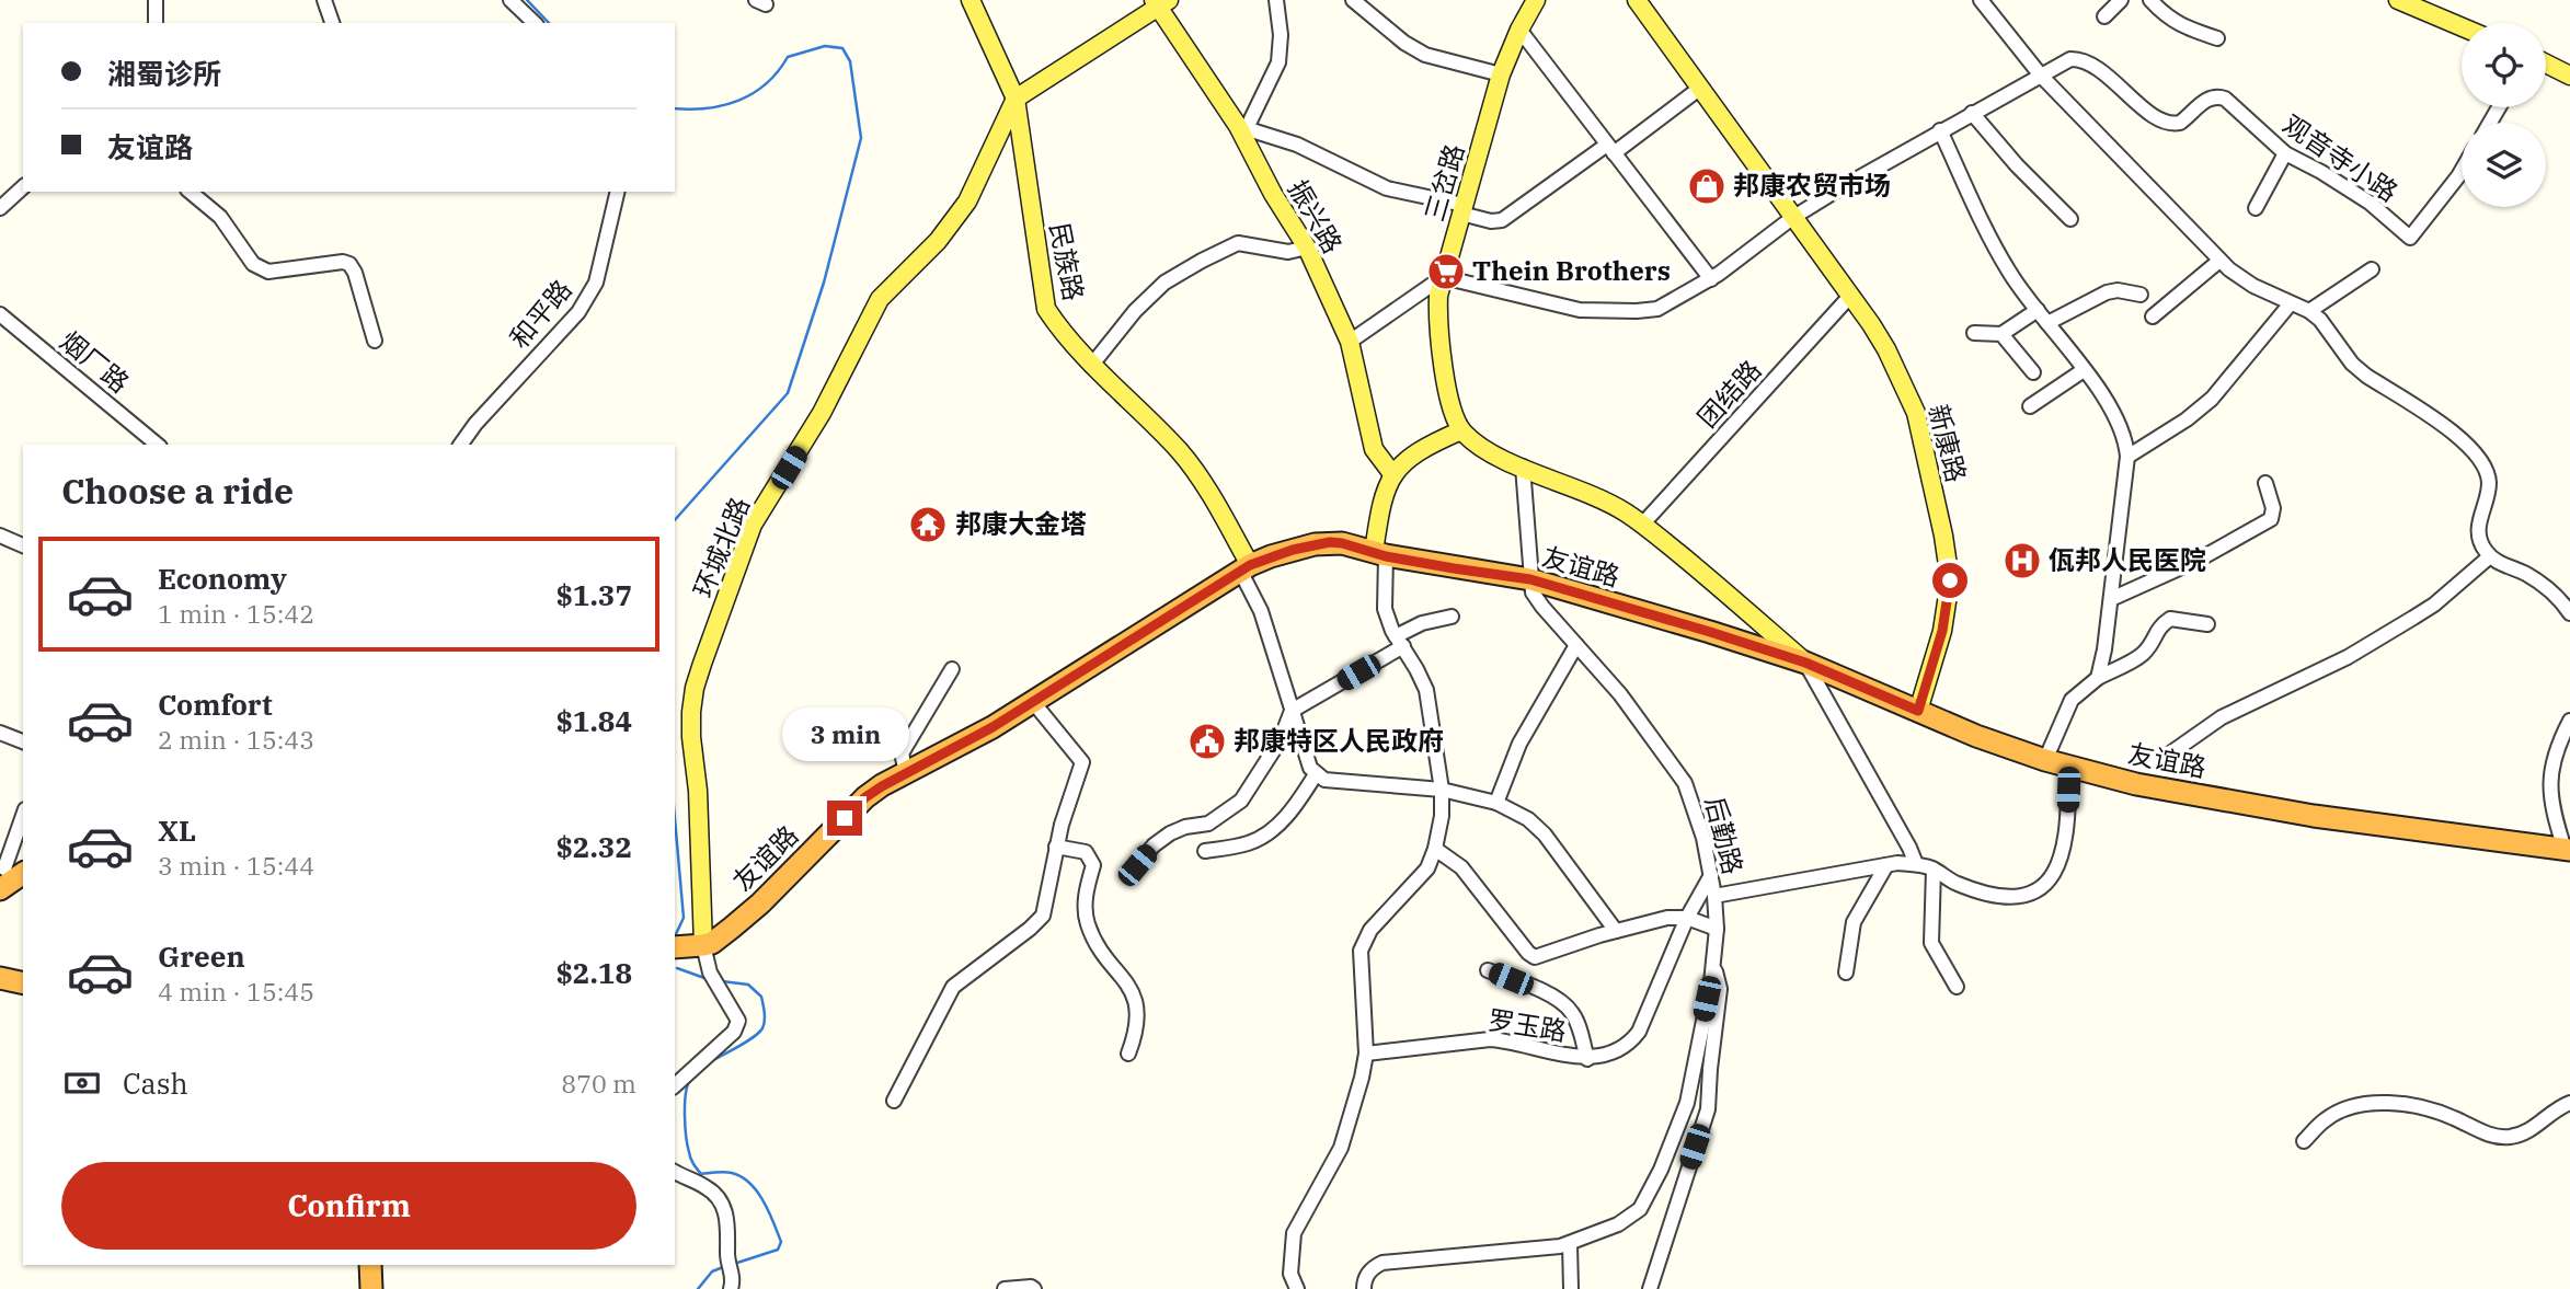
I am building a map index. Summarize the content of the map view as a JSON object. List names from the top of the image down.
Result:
{
  "streets": {
    "highway": ["友谊路"],
    "main road": [
      "三岔路",
      "振兴路",
      "民族路",
      "新康路",
      "环城北路"
    ],
    "street": [
      "观音寺小路",
      "和平路",
      "烟厂路",
      "团结路",
      "后勤路",
      "罗玉路"
    ]
  },
  "crossings": [
    ["民族路", "环城北路"],
    ["民族路", "友谊路"],
    ["团结路", "新康路"],
    ["新康路", "友谊路"],
    ["环城北路", "友谊路"],
    ["友谊路", "后勤路"],
    ["后勤路", "罗玉路"]
  ],
  "places": {
    "shop": ["邦康农贸市场"],
    "supermarket": ["Thein Brothers"],
    "temple": ["邦康大金塔"],
    "hospital": ["佤邦人民医院"],
    "public building": ["邦康特区人民政府"]
  },
  "page": {
    "banner": ["湘蜀诊所", "友谊路"],
    "heading": "Choose a ride",
    "list": [
      {
        "name": "Economy",
        "note": "1 min · 15:42",
        "value": "$1.37"
      },
      {
        "name": "Comfort",
        "note": "2 min · 15:43",
        "value": "$1.84"
      },
      {
        "name": "XL",
        "note": "3 min · 15:44",
        "value": "$2.32"
      },
      {
        "name": "Green",
        "note": "4 min · 15:45",
        "value": "$2.18"
      }
    ],
    "bubble": "3 min",
    "pay": ["Cash", "870 m"],
    "buttons": "Confirm"
  }
}
